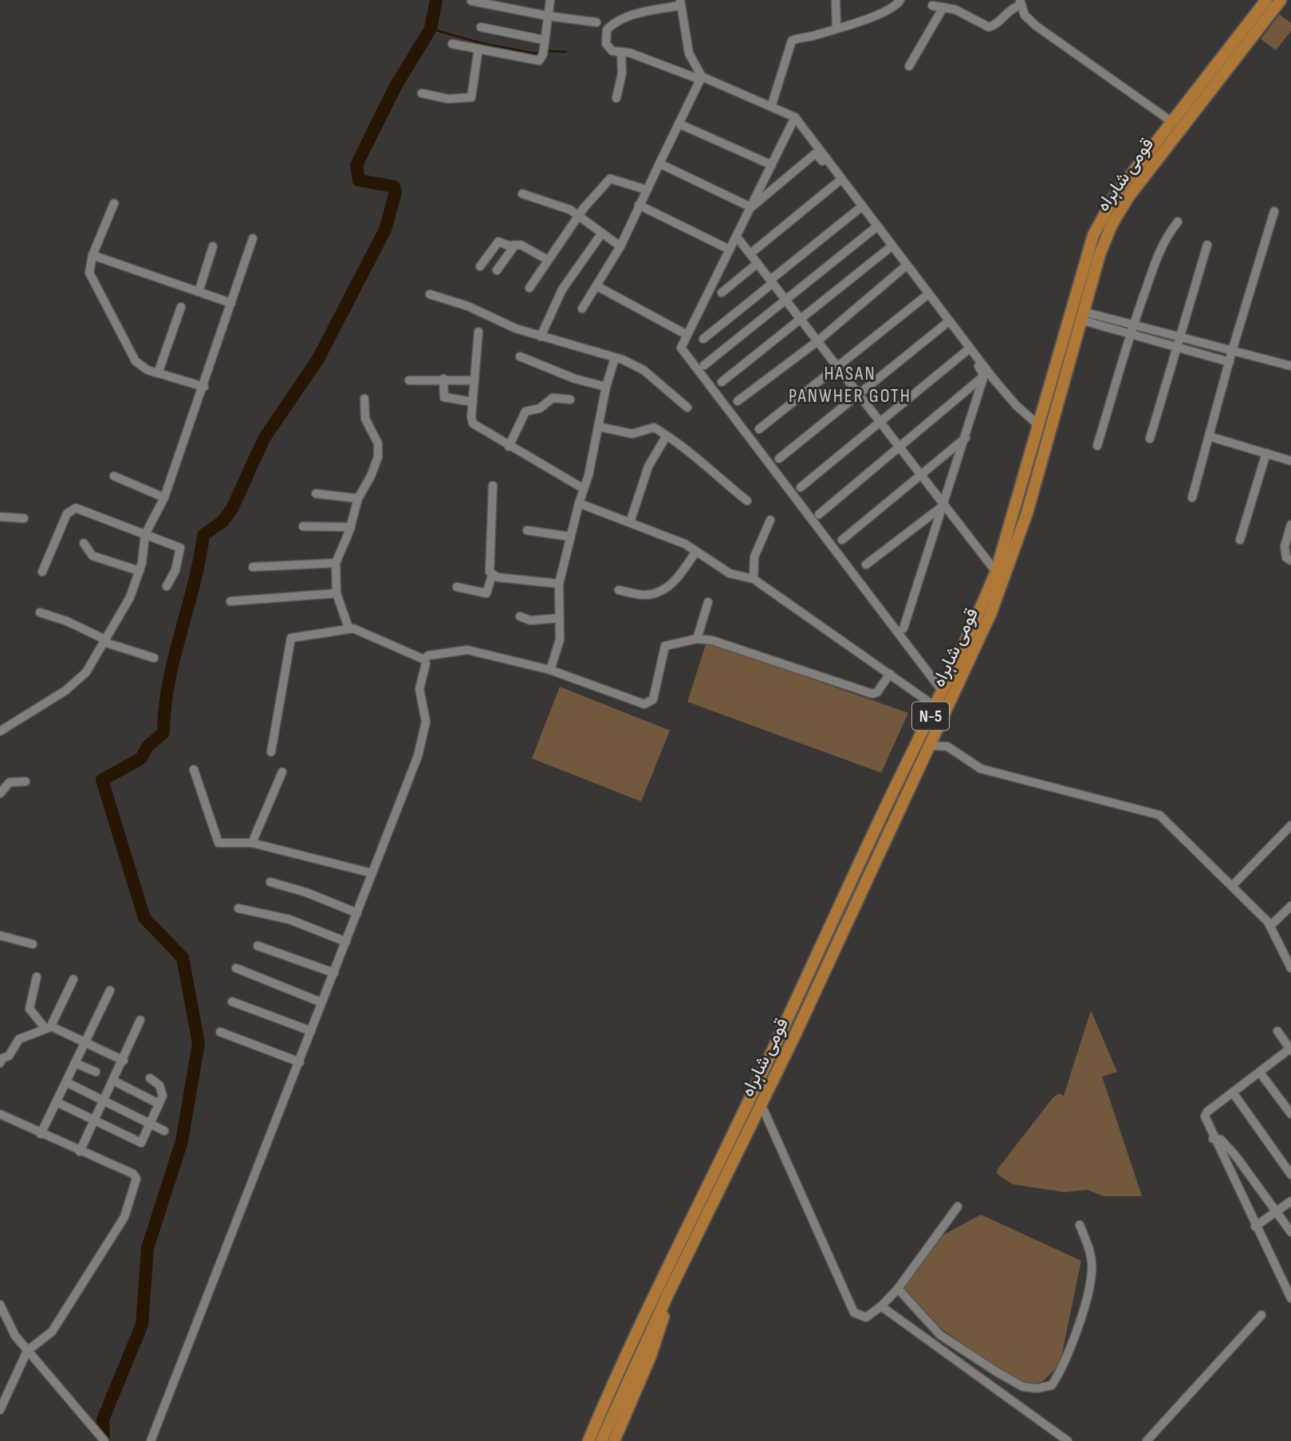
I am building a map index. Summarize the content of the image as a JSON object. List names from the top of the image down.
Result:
{
  "streets": {
    "highway": ["قومی شاہراہ", "N-5"]
  },
  "districts": ["HASAN PANWHER GOTH"]
}
